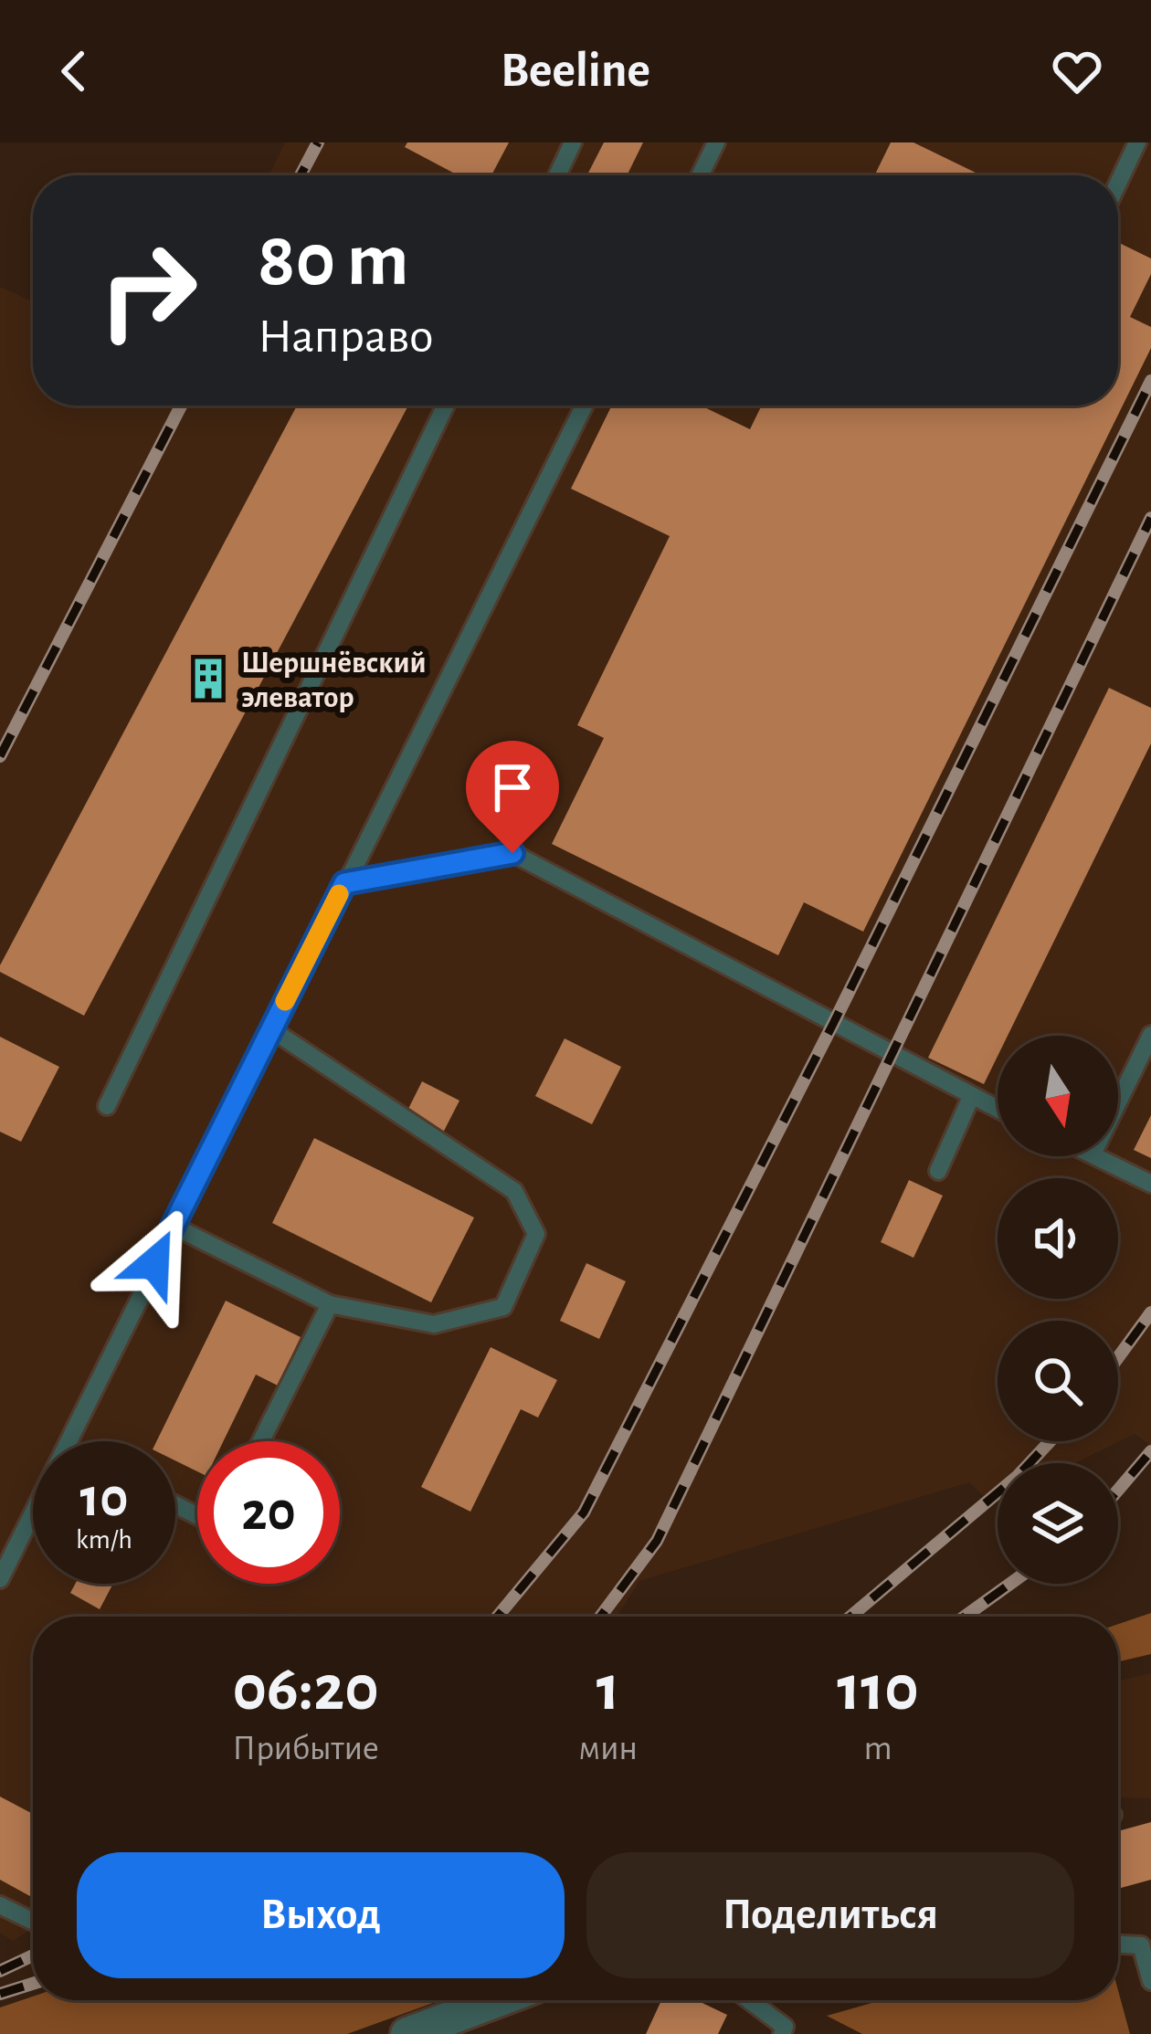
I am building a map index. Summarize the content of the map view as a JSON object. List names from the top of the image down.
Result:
{
  "places": {
    "building": ["Шершнёвский элеватор"]
  },
  "north": "bottom",
  "page": {
    "header": "Beeline",
    "turn": ["80 m", "Направо"],
    "speed": "10 km/h",
    "limit": "20",
    "eta": [
      "06:20",
      "Прибытие",
      "1",
      "мин",
      "110",
      "m"
    ],
    "buttons": ["Выход", "Поделиться"]
  }
}
